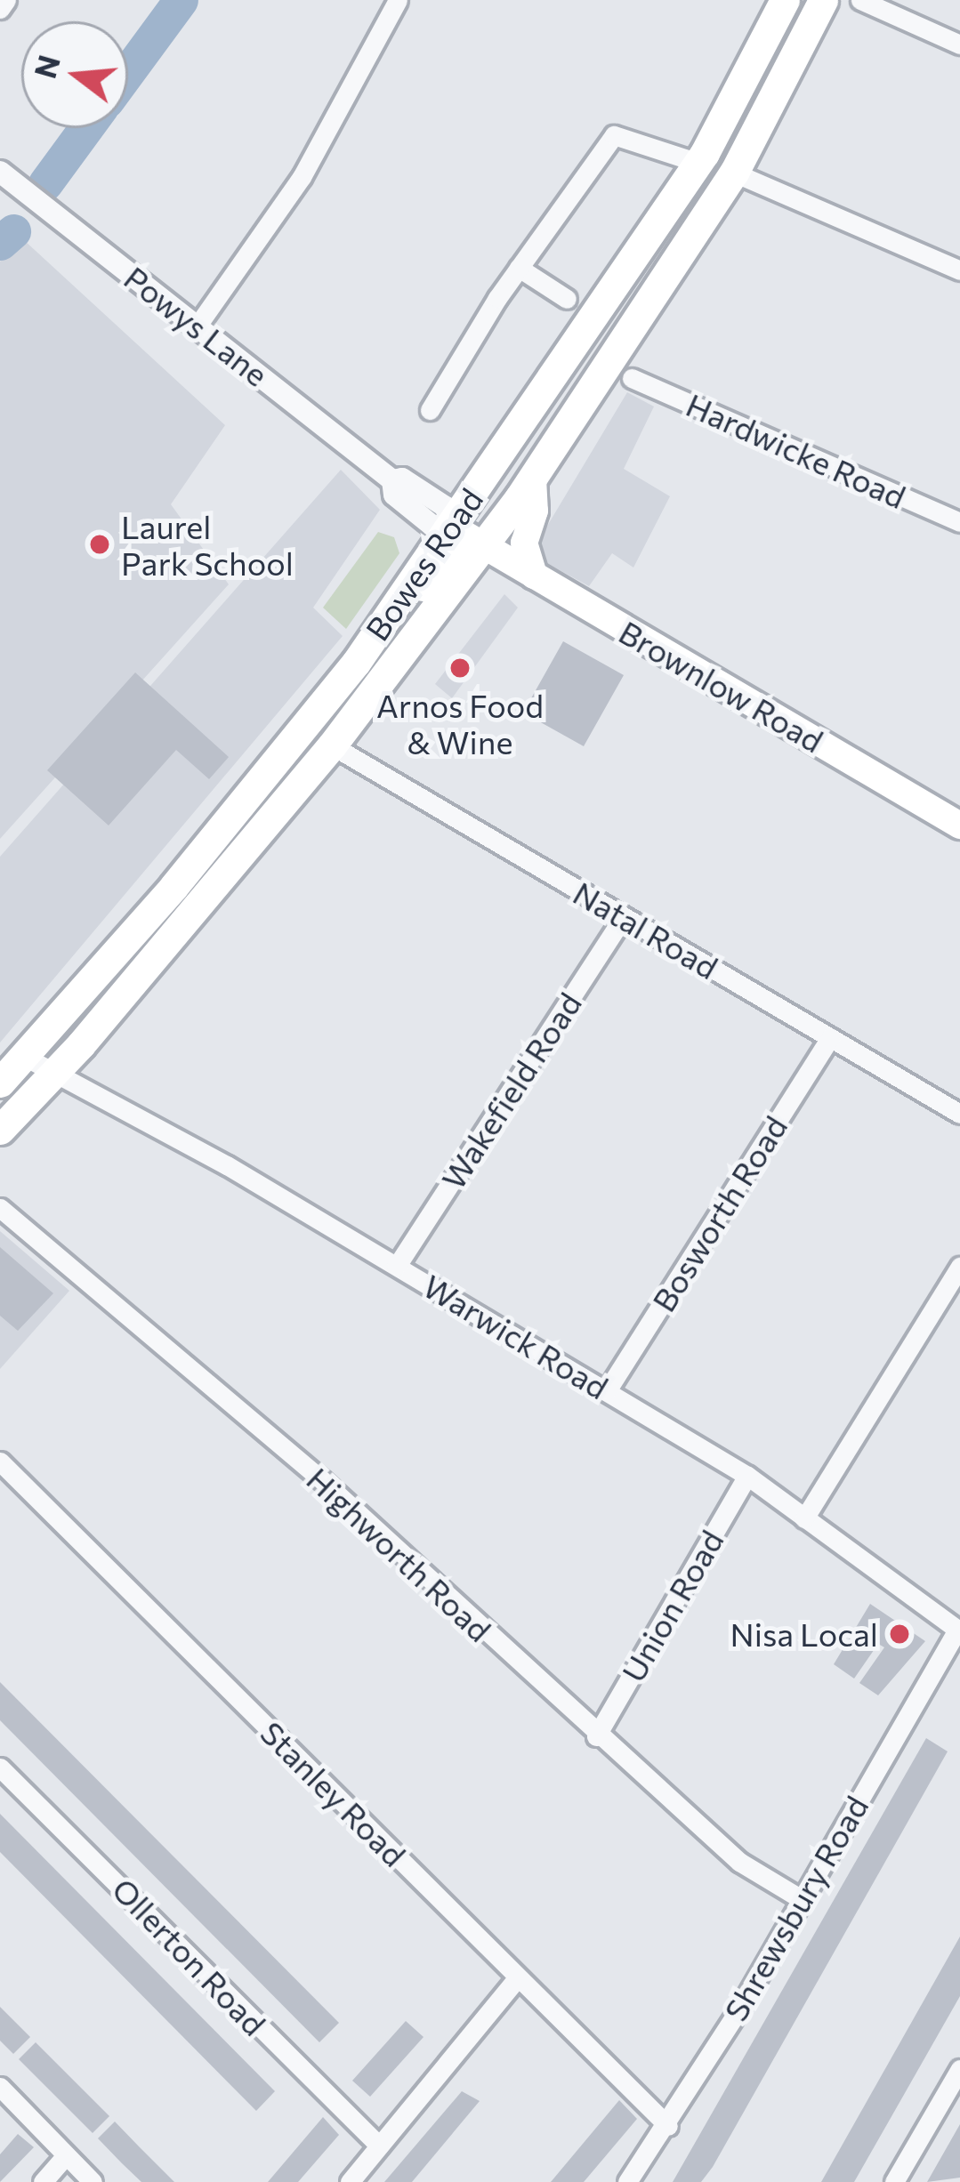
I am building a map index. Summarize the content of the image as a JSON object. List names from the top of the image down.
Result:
{
  "streets": {
    "highway": ["Bowes Road"],
    "main road": ["Powys Lane", "Brownlow Road"],
    "street": [
      "Hardwicke Road",
      "Natal Road",
      "Wakefield Road",
      "Bosworth Road",
      "Warwick Road",
      "Highworth Road",
      "Union Road",
      "Stanley Road",
      "Shrewsbury Road",
      "Ollerton Road"
    ]
  },
  "crossings": [
    ["Powys Lane", "Bowes Road"],
    ["Powys Lane", "Brownlow Road"],
    ["Hardwicke Road", "Bowes Road"],
    ["Bowes Road", "Brownlow Road"],
    ["Bowes Road", "Natal Road"],
    ["Bowes Road", "Warwick Road"],
    ["Natal Road", "Wakefield Road"],
    ["Natal Road", "Bosworth Road"],
    ["Wakefield Road", "Warwick Road"],
    ["Bosworth Road", "Warwick Road"],
    ["Warwick Road", "Union Road"],
    ["Warwick Road", "Shrewsbury Road"],
    ["Highworth Road", "Union Road"],
    ["Highworth Road", "Shrewsbury Road"],
    ["Stanley Road", "Shrewsbury Road"]
  ],
  "places": ["Laurel Park School", "Arnos Food & Wine", "Nisa Local"],
  "north": "left"
}
